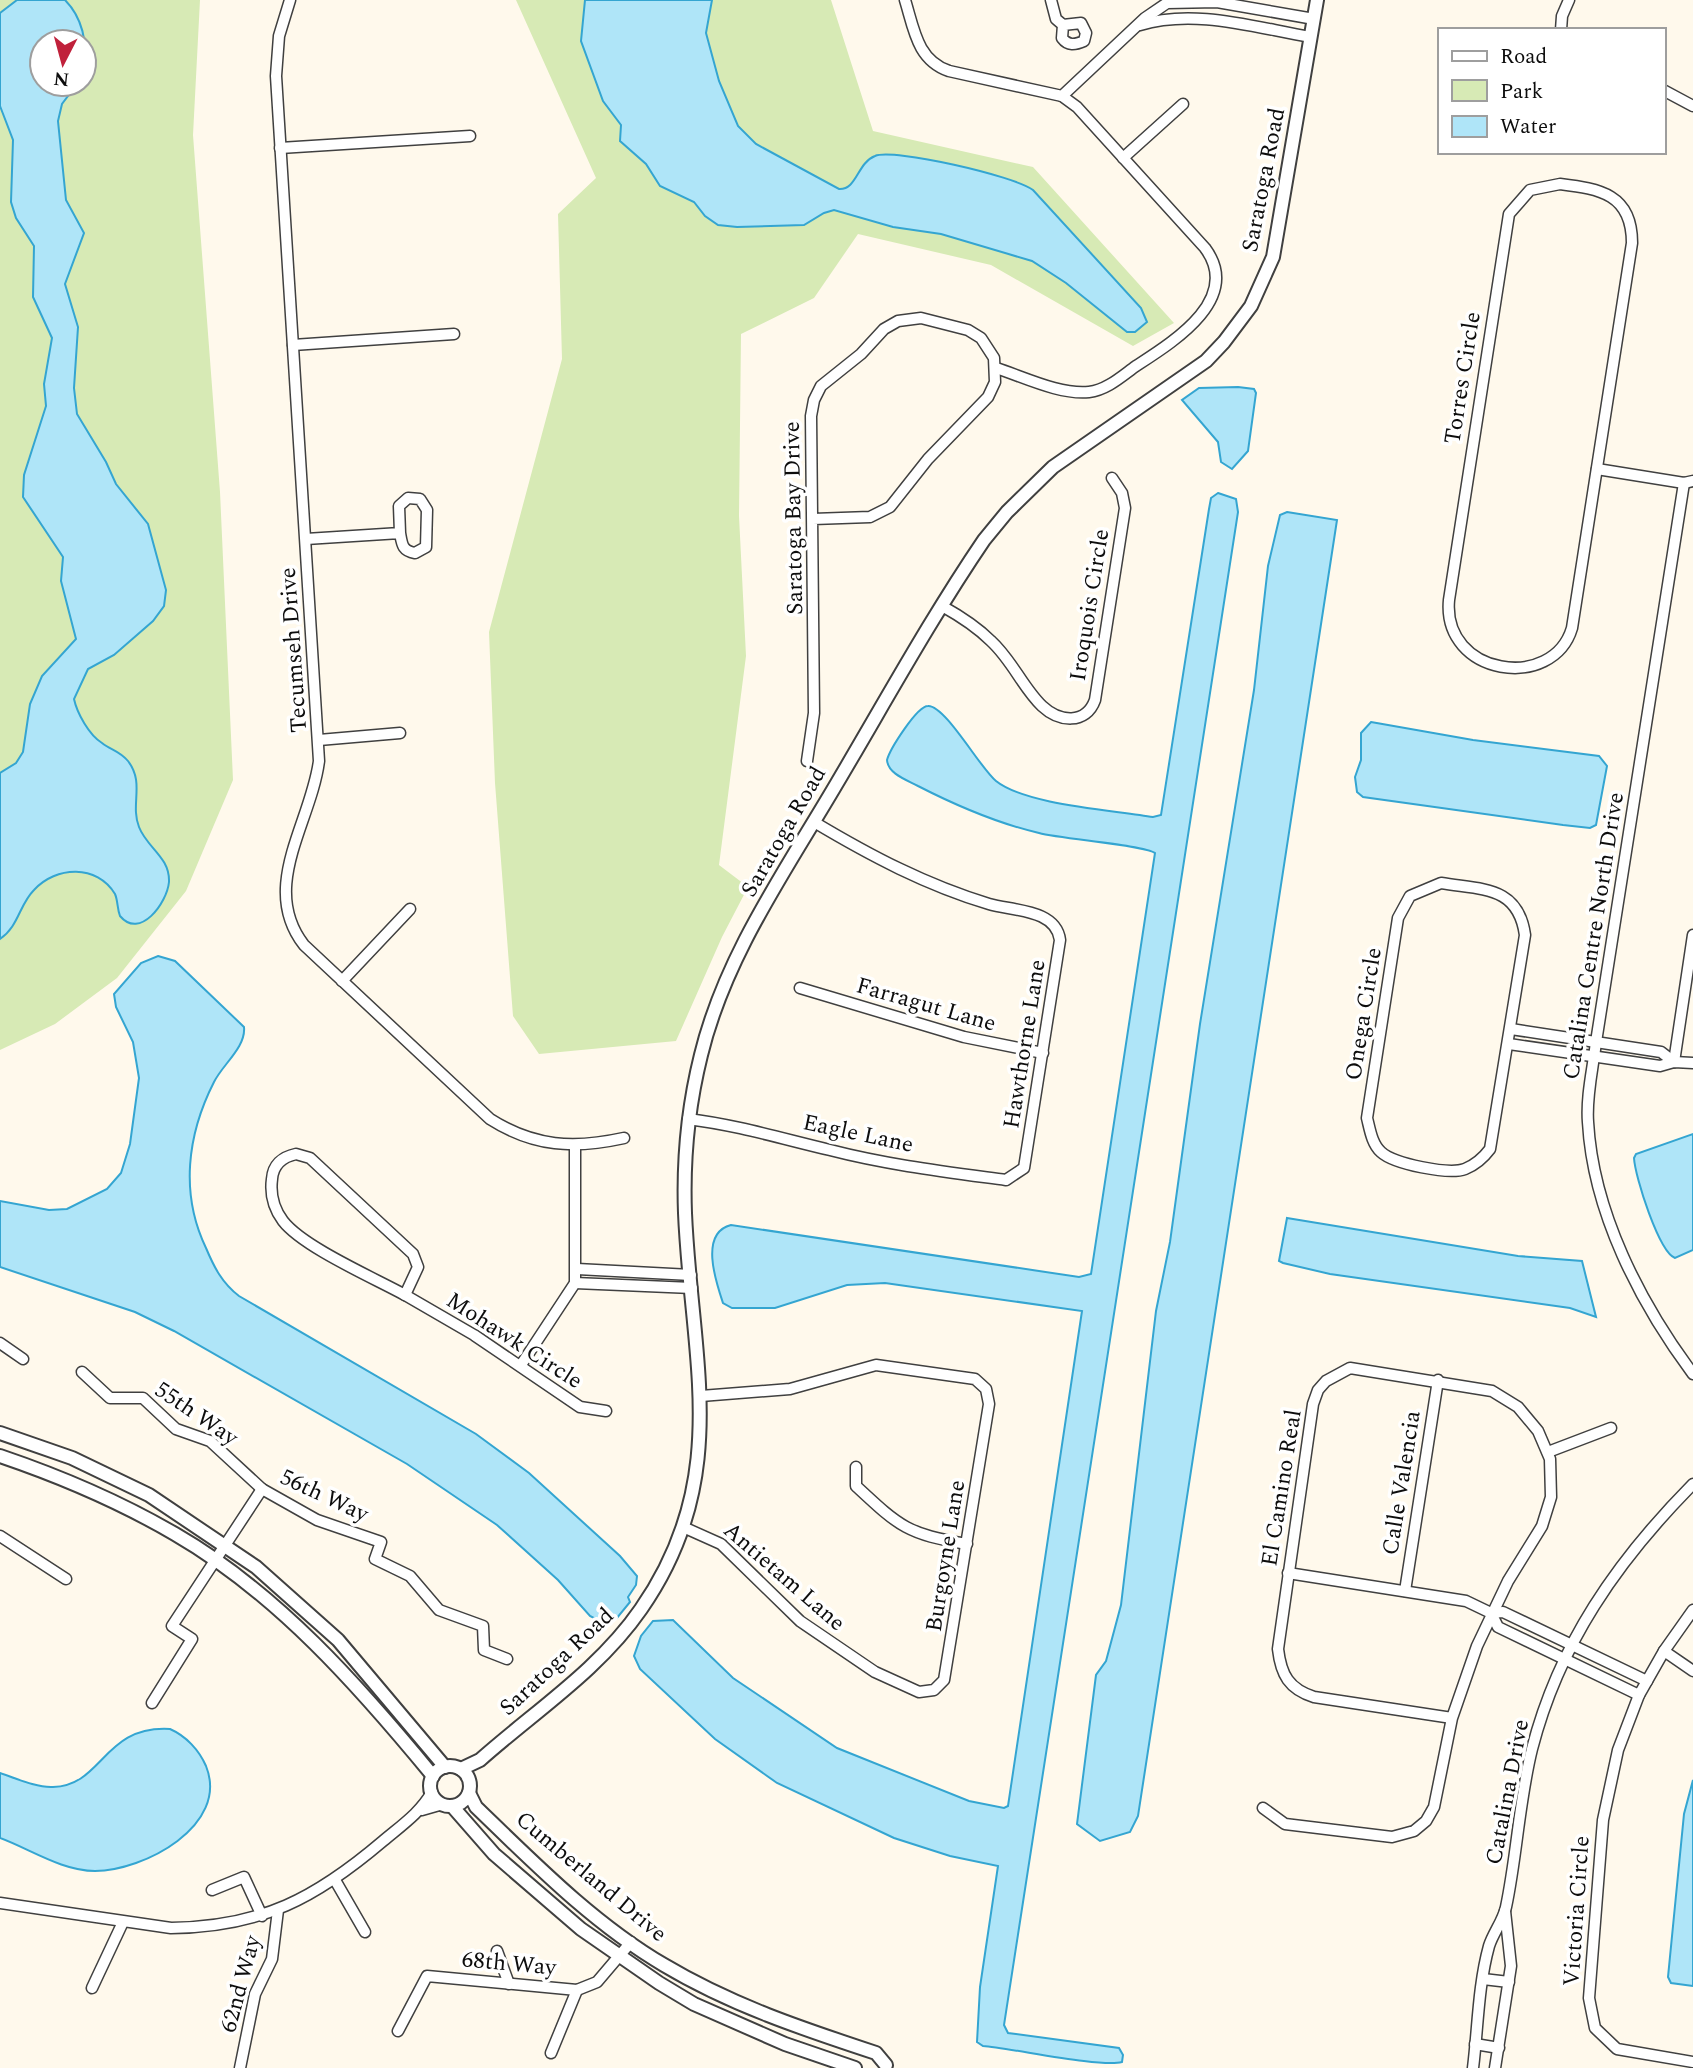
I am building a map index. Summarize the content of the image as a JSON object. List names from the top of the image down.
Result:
{
  "streets": {
    "street": [
      "Saratoga Road",
      "Torres Circle",
      "Saratoga Bay Drive",
      "Iroquois Circle",
      "Tecumseh Drive",
      "Catalina Centre North Drive",
      "Farragut Lane",
      "Onega Circle",
      "Hawthorne Lane",
      "Eagle Lane",
      "Mohawk Circle",
      "55th Way",
      "Calle Valencia",
      "El Camino Real",
      "56th Way",
      "Burgoyne Lane",
      "Antietam Lane",
      "Catalina Drive",
      "Cumberland Drive",
      "Victoria Circle",
      "68th Way",
      "62nd Way"
    ]
  },
  "crossings": [
    ["Saratoga Road", "Iroquois Circle"],
    ["Saratoga Road", "Hawthorne Lane"],
    ["Saratoga Road", "Eagle Lane"],
    ["Saratoga Road", "Burgoyne Lane"],
    ["Saratoga Road", "Antietam Lane"],
    ["Saratoga Road", "Cumberland Drive"],
    ["Farragut Lane", "Hawthorne Lane"],
    ["Hawthorne Lane", "Eagle Lane"],
    ["55th Way", "56th Way"],
    ["Calle Valencia", "El Camino Real"],
    ["Burgoyne Lane", "Antietam Lane"],
    ["Cumberland Drive", "68th Way"]
  ],
  "legend": ["Road", "Park", "Water"],
  "north": "bottom"
}
